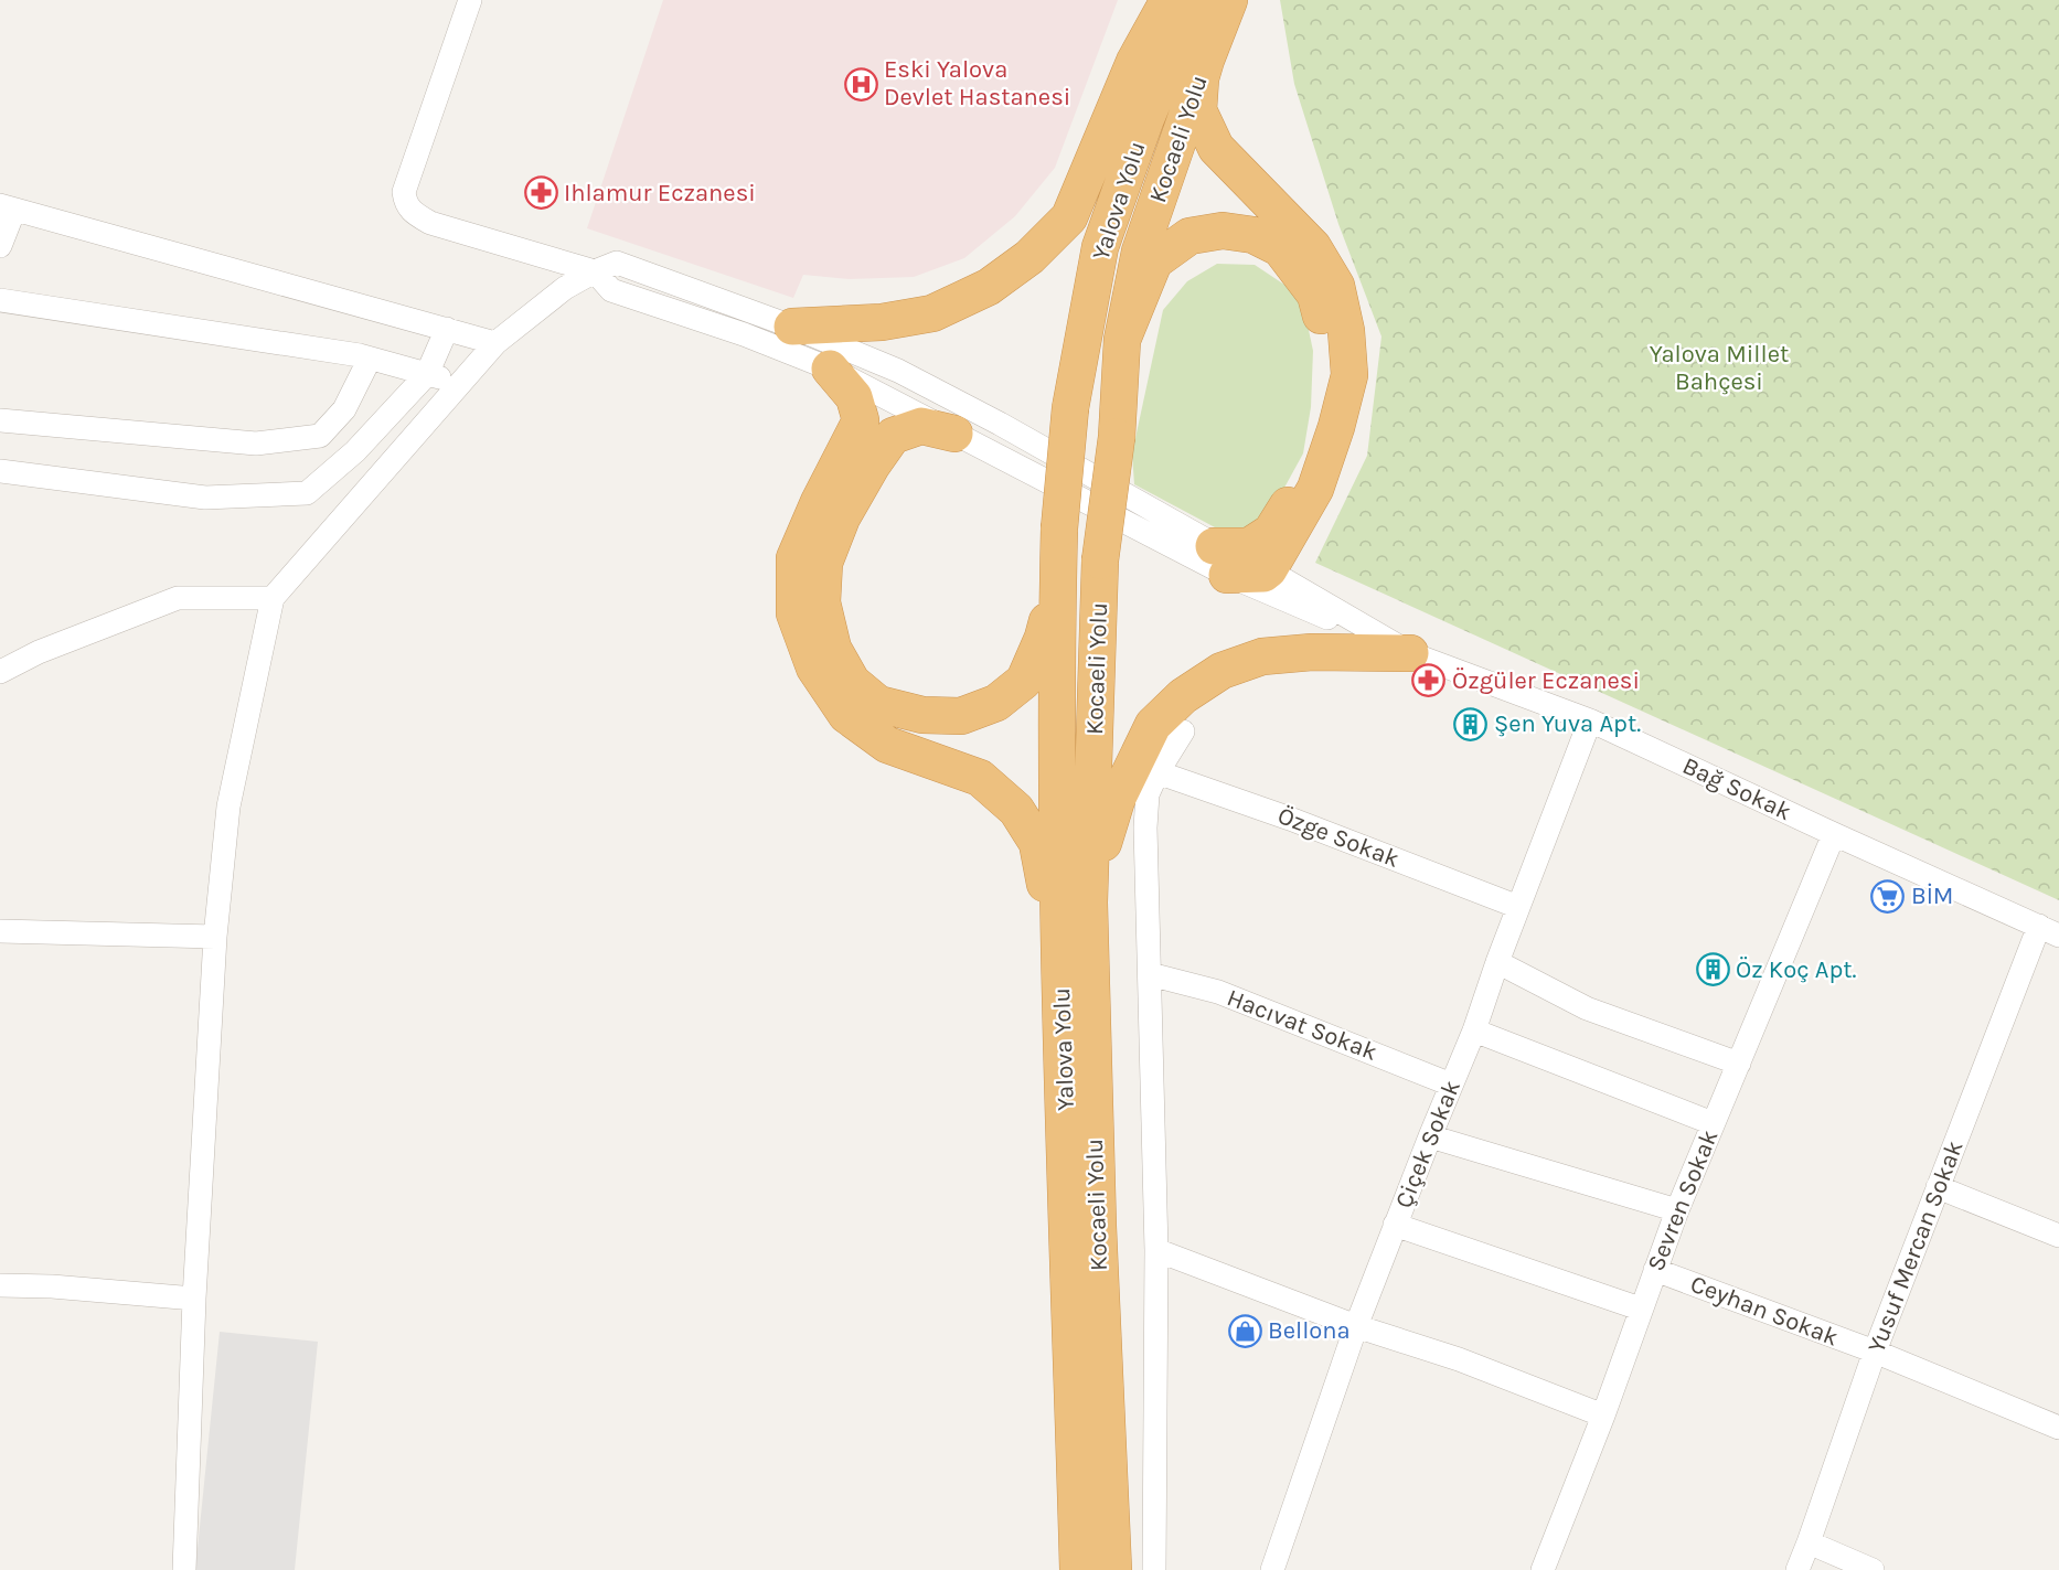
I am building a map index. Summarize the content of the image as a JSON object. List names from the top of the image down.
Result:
{
  "streets": {
    "highway": ["Kocaeli̇ Yolu", "Yalova Yolu"],
    "street": [
      "Bağ Sokak",
      "Özge Sokak",
      "Hacıvat Sokak",
      "Çiçek Sokak",
      "Sevren Sokak",
      "Yusuf Mercan Sokak",
      "Ceyhan Sokak"
    ]
  },
  "crossings": [
    ["Bağ Sokak", "Çiçek Sokak"],
    ["Bağ Sokak", "Sevren Sokak"],
    ["Bağ Sokak", "Yusuf Mercan Sokak"],
    ["Özge Sokak", "Çiçek Sokak"],
    ["Hacıvat Sokak", "Çiçek Sokak"],
    ["Sevren Sokak", "Ceyhan Sokak"],
    ["Yusuf Mercan Sokak", "Ceyhan Sokak"]
  ],
  "parks": ["Yalova Millet Bahçesi"],
  "places": {
    "hospital": ["Eski Yalova Devlet Hastanesi"],
    "pharmacy": ["Ihlamur Eczanesi", "Özgüler Eczanesi"],
    "building": ["Şen Yuva Apt.", "Öz Koç Apt."],
    "supermarket": ["BİM"],
    "shop": ["Bellona"]
  }
}
